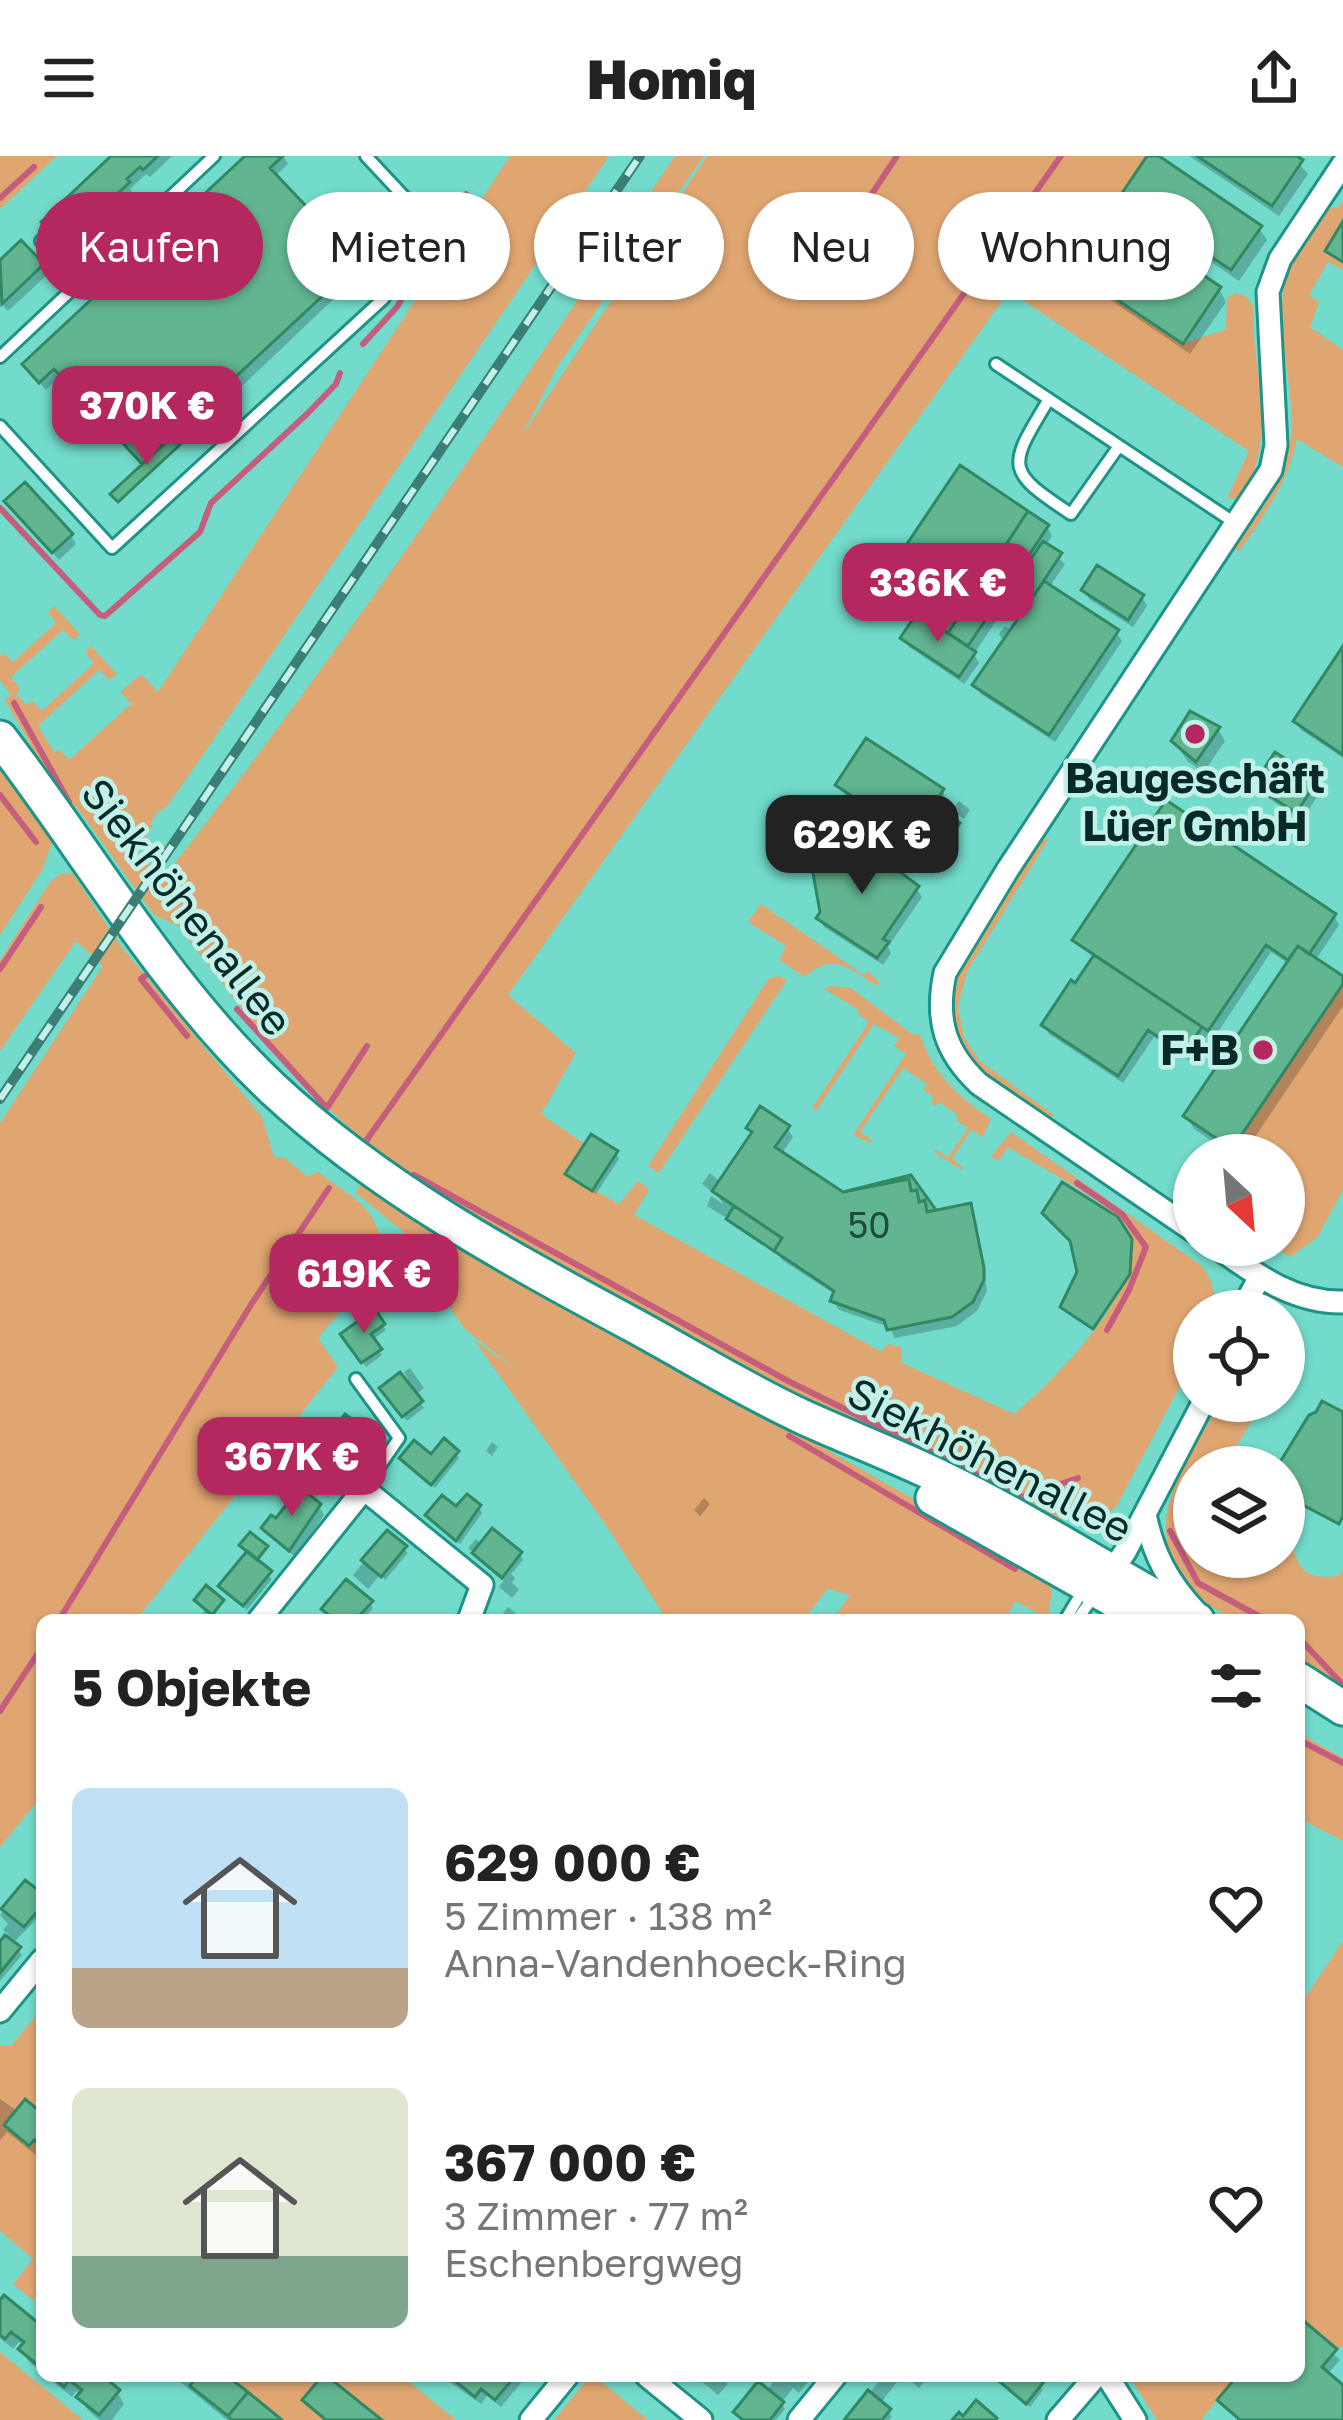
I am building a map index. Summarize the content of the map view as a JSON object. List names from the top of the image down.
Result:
{
  "streets": {
    "main road": ["Siekhöhenallee"]
  },
  "places": ["Baugeschäft Lüer GmbH", "F+B"],
  "house_numbers": ["50"],
  "north": "bottom right",
  "page": {
    "header": "Homiq",
    "chip": [
      "Kaufen",
      "Mieten",
      "Filter",
      "Neu",
      "Wohnung"
    ],
    "price": [
      "370K €",
      "336K €",
      "629K €",
      "619K €",
      "367K €"
    ],
    "heading": "5 Objekte",
    "list": [
      {
        "name": "629 000 €",
        "note": "5 Zimmer · 138 m² · Anna-Vandenhoeck-Ring"
      },
      {
        "name": "367 000 €",
        "note": "3 Zimmer · 77 m² · Eschenbergweg"
      }
    ]
  }
}
